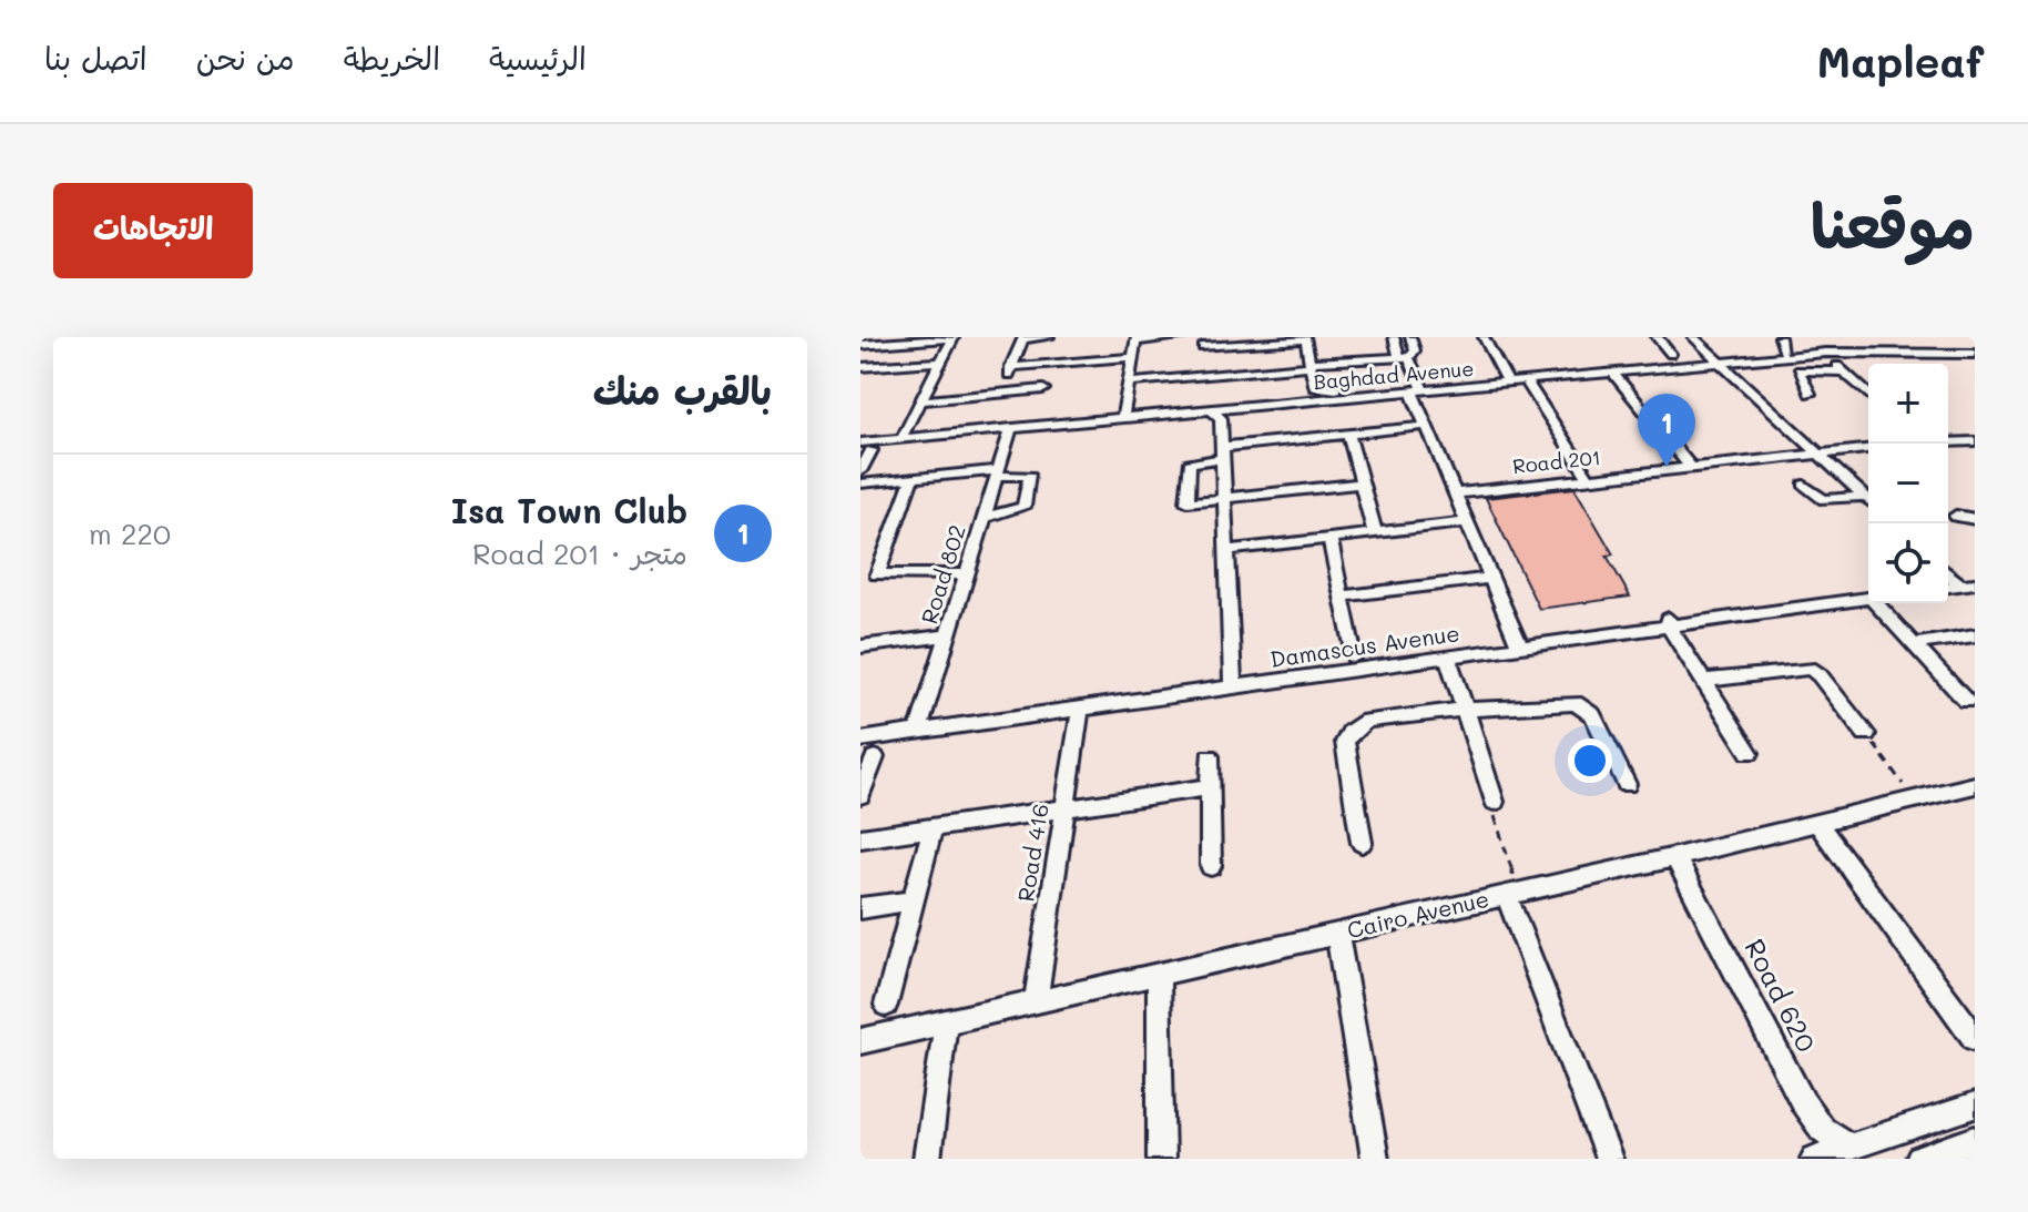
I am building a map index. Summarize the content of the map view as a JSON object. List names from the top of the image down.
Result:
{
  "streets": {
    "street": [
      "Baghdad Avenue",
      "Road 201",
      "Road 802",
      "Damascus Avenue",
      "Road 416",
      "Cairo Avenue",
      "Road 620"
    ]
  },
  "crossings": [
    ["Baghdad Avenue", "Road 802"],
    ["Road 802", "Damascus Avenue"],
    ["Damascus Avenue", "Road 416"],
    ["Road 416", "Cairo Avenue"],
    ["Cairo Avenue", "Road 620"]
  ],
  "page": {
    "header": "Mapleaf",
    "nav": [
      "الرئيسية",
      "الخريطة",
      "من نحن",
      "اتصل بنا"
    ],
    "title": "موقعنا",
    "buttons": "الاتجاهات",
    "heading": "بالقرب منك",
    "map_buttons": ["+", "−"],
    "pins": "1",
    "list": [
      {
        "mark": "1",
        "name": "Isa Town Club",
        "note": "متجر · Road 201",
        "value": "220 m"
      }
    ]
  }
}
